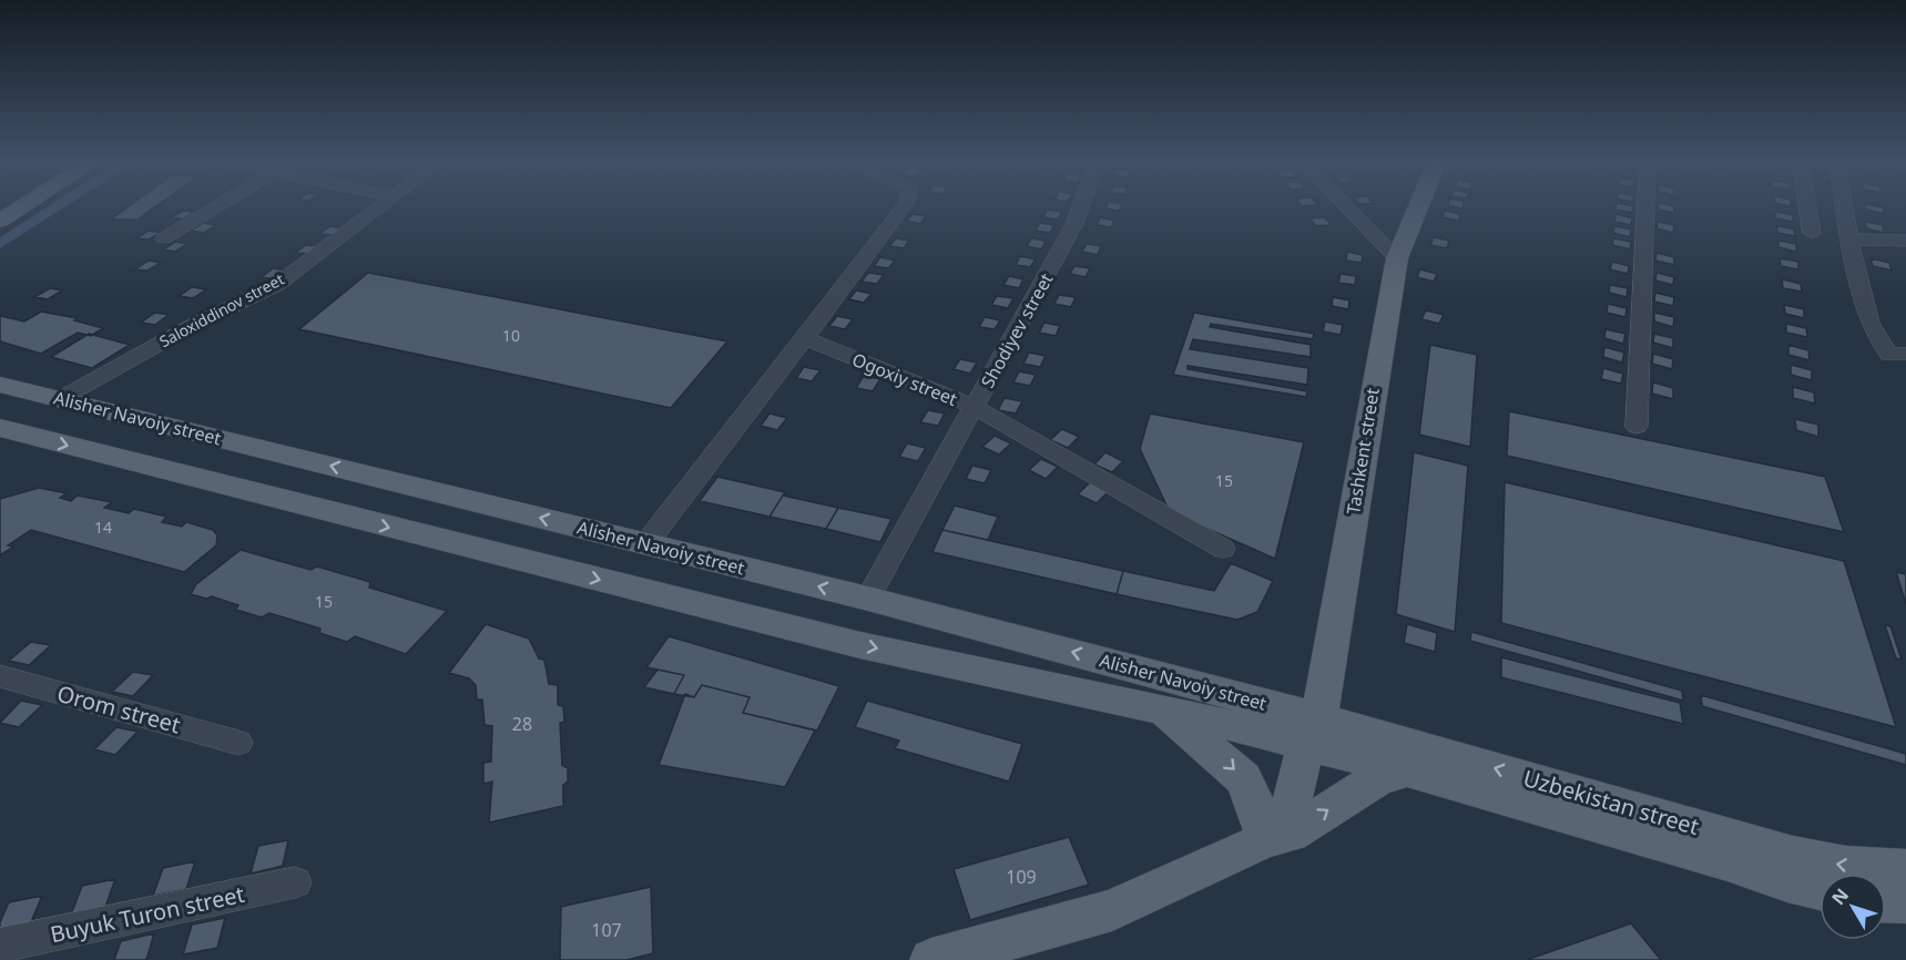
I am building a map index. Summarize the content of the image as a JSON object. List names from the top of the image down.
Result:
{
  "streets": {
    "main road": ["Alisher Navoiy street", "Tashkent street", "Uzbekistan street"],
    "street": [
      "Saloxiddinov street",
      "Shodiyev street",
      "Ogoxiy street",
      "Orom street",
      "Buyuk Turon street"
    ]
  },
  "crossings": [
    ["Saloxiddinov street", "Alisher Navoiy street"],
    ["Shodiyev street", "Ogoxiy street"],
    ["Shodiyev street", "Alisher Navoiy street"],
    ["Alisher Navoiy street", "Tashkent street"],
    ["Alisher Navoiy street", "Uzbekistan street"],
    ["Tashkent street", "Uzbekistan street"]
  ],
  "house_numbers": [
    "10",
    "15",
    "14",
    "15",
    "28",
    "109",
    "107"
  ],
  "north": "top left"
}
